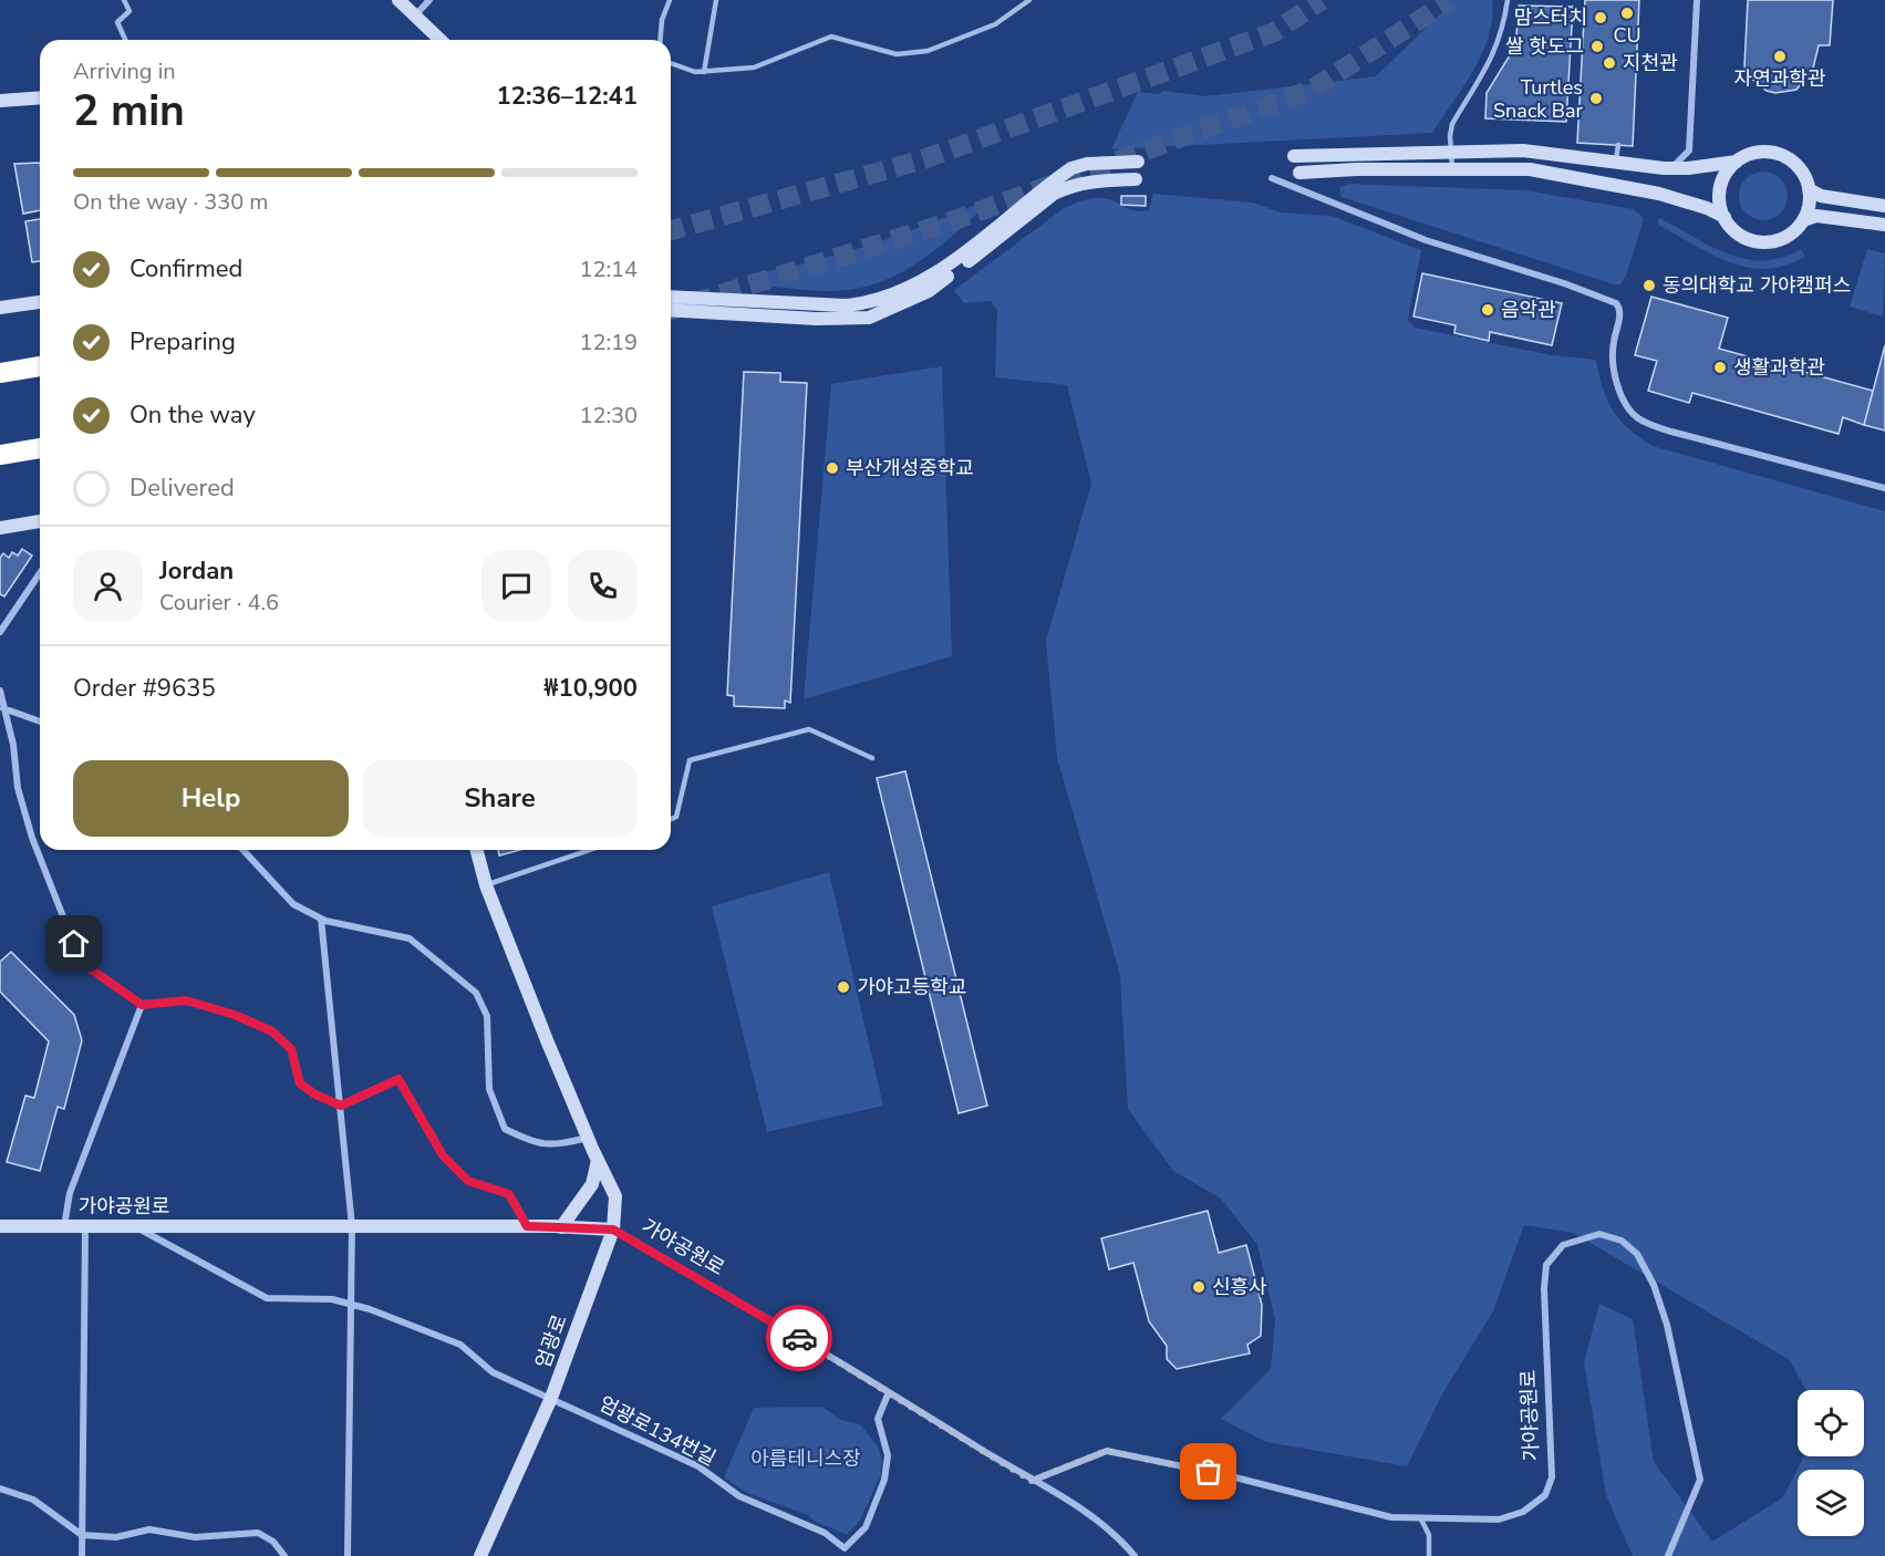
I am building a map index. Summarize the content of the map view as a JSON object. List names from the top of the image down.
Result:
{
  "streets": {
    "street": ["가야공원로", "엄광로", "엄광로134번길"]
  },
  "crossings": [
    ["가야공원로", "엄광로"],
    ["가야공원로", "엄광로134번길"],
    ["엄광로", "엄광로134번길"]
  ],
  "parks": ["아름테니스장"],
  "places": [
    "CU",
    "맘스터치",
    "쌀 핫도그",
    "자연과학관",
    "지천관",
    "Turtles Snack Bar",
    "동의대학교 가야캠퍼스",
    "음악관",
    "생활과학관",
    "부산개성중학교",
    "가야고등학교",
    "신흥사"
  ],
  "page": {
    "heading": ["2 min", "Arriving in", "12:36–12:41"],
    "panel": [
      "Jordan",
      "Courier · 4.6",
      "Order #9635",
      "₩10,900"
    ],
    "bar": "On the way · 330 m",
    "list": [
      ["Confirmed", "12:14"],
      ["Preparing", "12:19"],
      ["On the way", "12:30"],
      "Delivered"
    ],
    "buttons": ["Help", "Share"]
  }
}
